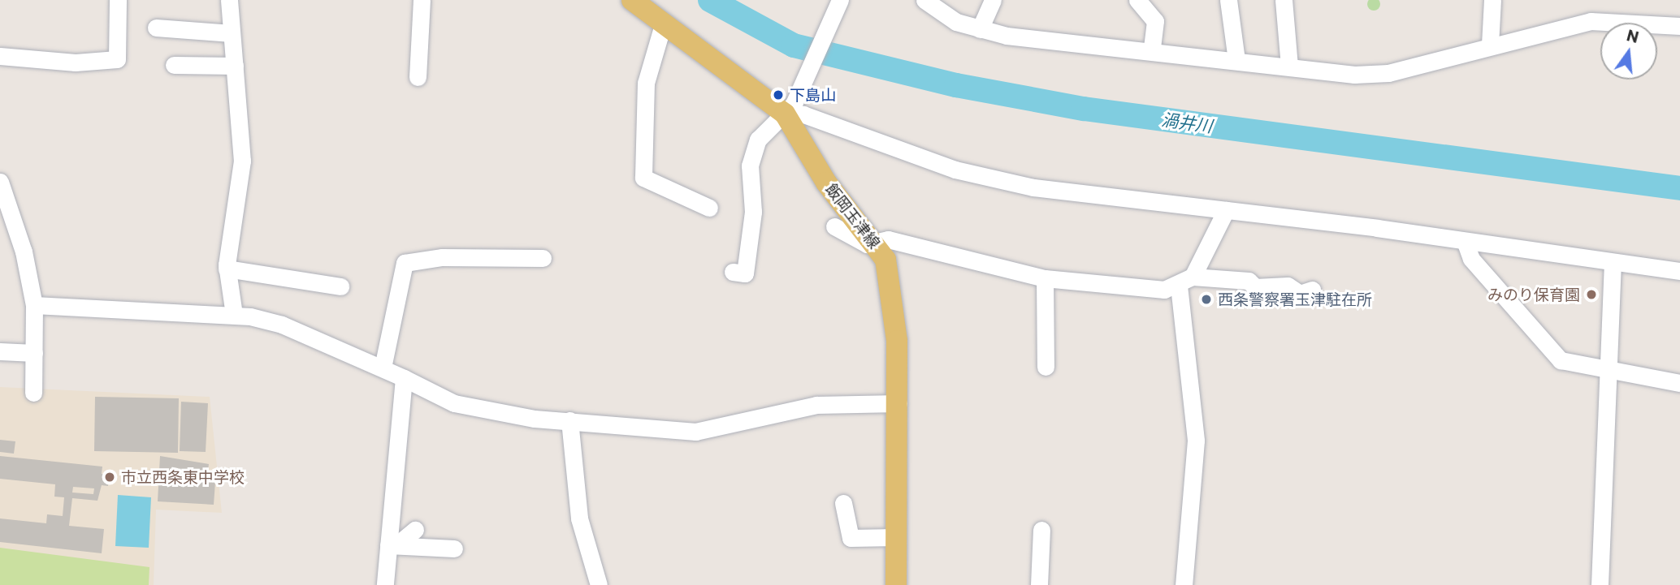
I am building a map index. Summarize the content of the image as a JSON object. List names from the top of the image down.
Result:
{
  "streets": {
    "main road": ["飯岡玉津線"]
  },
  "water": ["渦井川"],
  "places": [
    "下島山",
    "みのり保育園",
    "西条警察署玉津駐在所",
    "市立西条東中学校"
  ],
  "north": "top"
}
